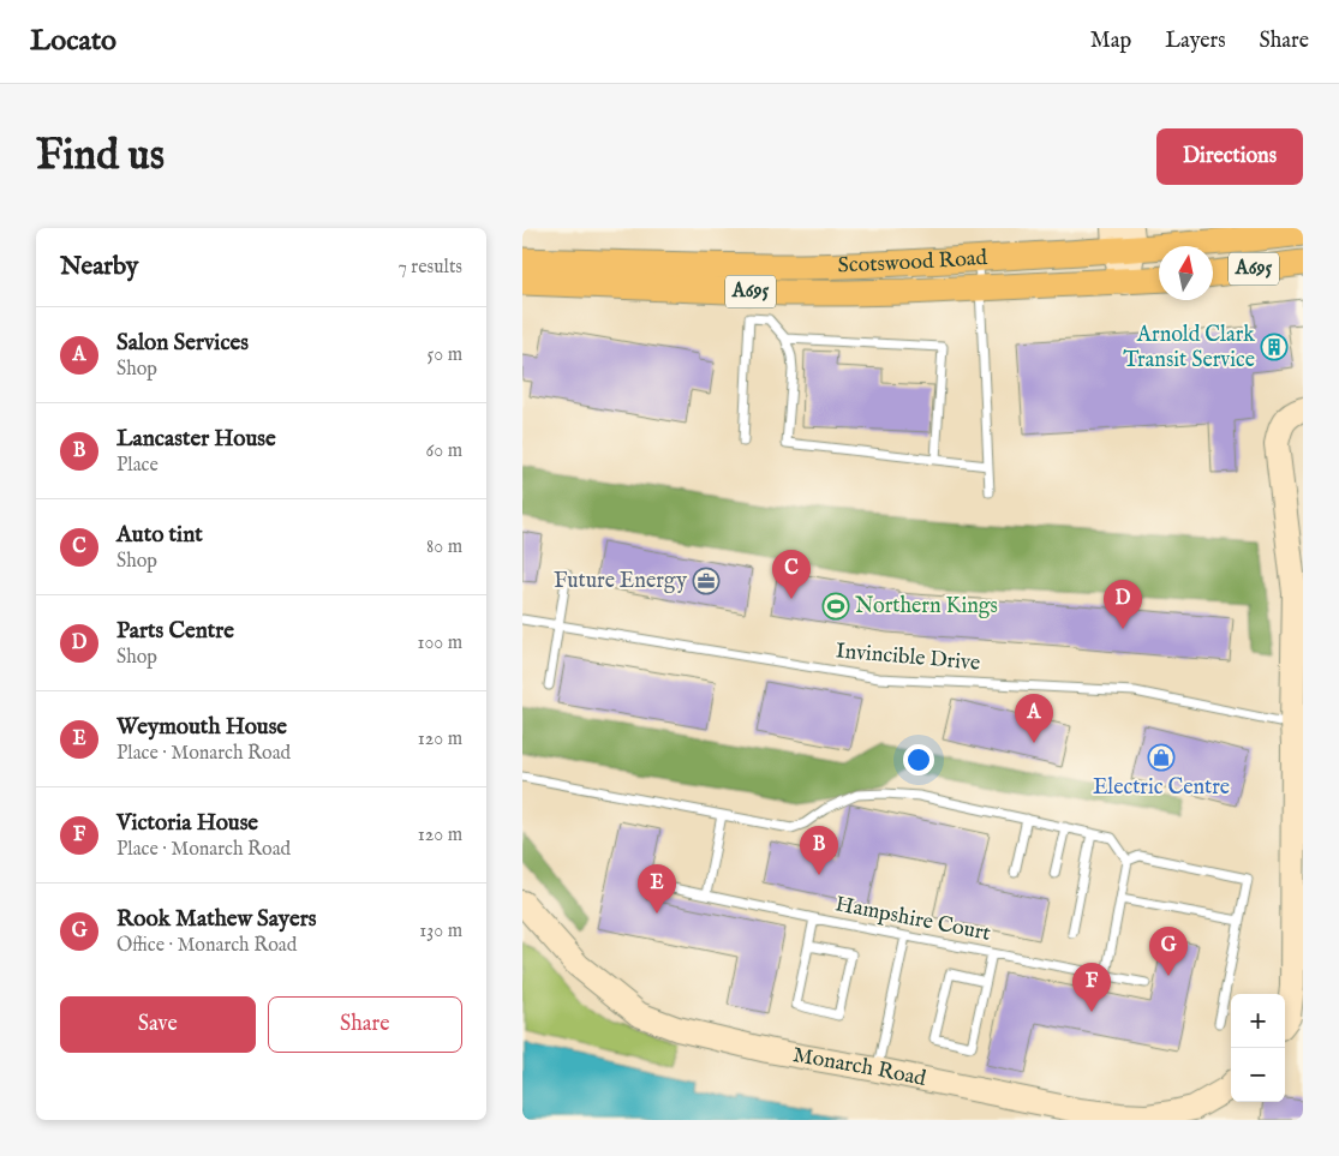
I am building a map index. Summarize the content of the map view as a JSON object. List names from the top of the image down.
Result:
{
  "streets": {
    "main road": ["Scotswood Road", "A695"],
    "street": ["Monarch Road"],
    "lane": ["Invincible Drive", "Hampshire Court"]
  },
  "places": {
    "building": ["Arnold Clark Transit Service"],
    "office": ["Future Energy"],
    "sports": ["Northern Kings"],
    "shop": ["Electric Centre"]
  },
  "north": "top",
  "page": {
    "header": "Locato",
    "nav": ["Map", "Layers", "Share"],
    "buttons": [
      "Directions",
      ["Save", "Share"]
    ],
    "title": "Find us",
    "heading": ["Nearby", "7 results"],
    "list": [
      {
        "mark": "A",
        "name": "Salon Services",
        "note": "Shop",
        "value": "50 m"
      },
      {
        "mark": "B",
        "name": "Lancaster House",
        "note": "Place",
        "value": "60 m"
      },
      {
        "mark": "C",
        "name": "Auto tint",
        "note": "Shop",
        "value": "80 m"
      },
      {
        "mark": "D",
        "name": "Parts Centre",
        "note": "Shop",
        "value": "100 m"
      },
      {
        "mark": "E",
        "name": "Weymouth House",
        "note": "Place · Monarch Road",
        "value": "120 m"
      },
      {
        "mark": "F",
        "name": "Victoria House",
        "note": "Place · Monarch Road",
        "value": "120 m"
      },
      {
        "mark": "G",
        "name": "Rook Mathew Sayers",
        "note": "Office · Monarch Road",
        "value": "130 m"
      }
    ],
    "pins": [
      "C",
      "D",
      "A",
      "B",
      "E",
      "G",
      "F"
    ],
    "map_buttons": ["+", "−"]
  }
}
